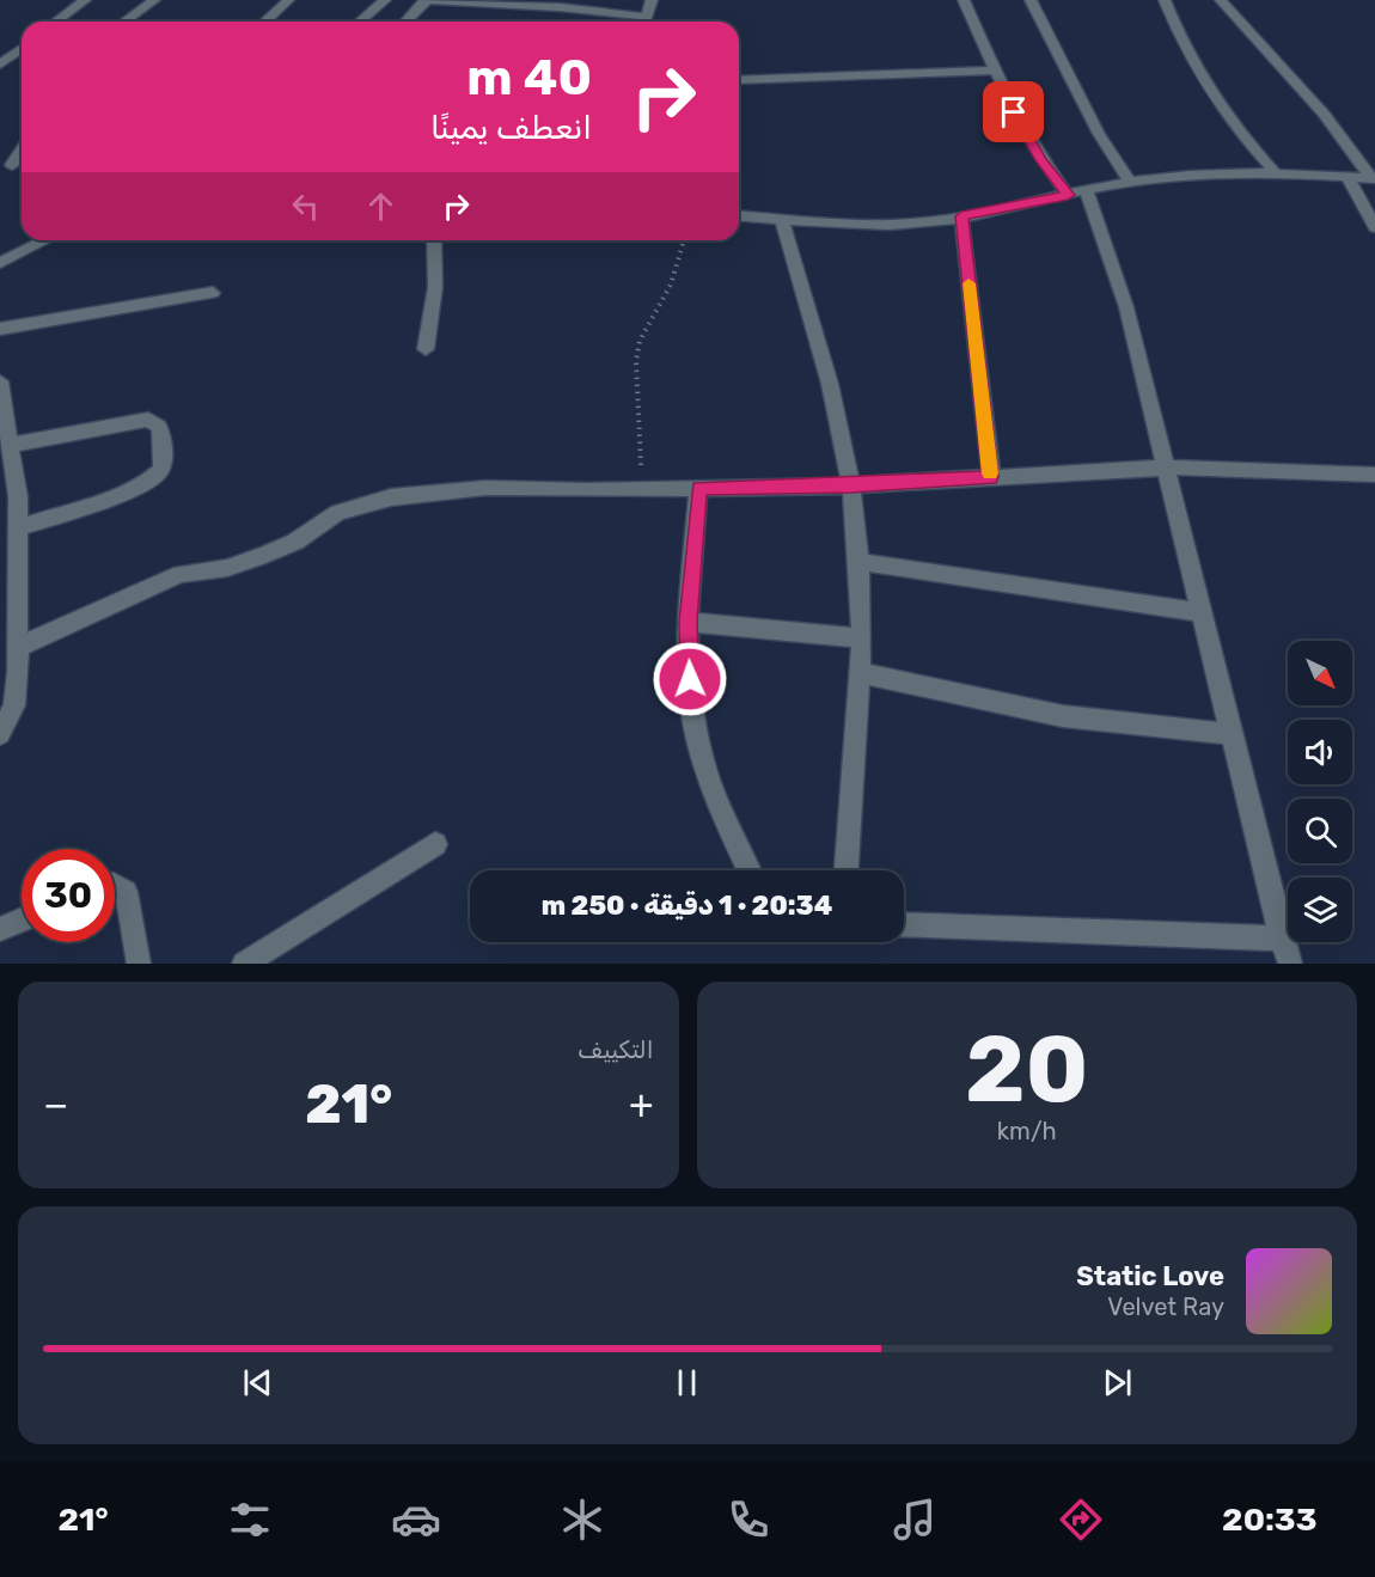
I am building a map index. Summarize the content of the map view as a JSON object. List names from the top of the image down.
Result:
{
  "north": "bottom right",
  "page": {
    "turn": ["40 m", "انعطف يمينًا"],
    "limit": "30",
    "trip": "20:34 · 1 دقيقة · 250 m",
    "tile": [
      ["20", "km/h"],
      "التكييف"
    ],
    "heat": ["−", "21°", "+"],
    "song": ["Static Love", "Velvet Ray"],
    "tabs": ["20:33", "21°"]
  }
}
